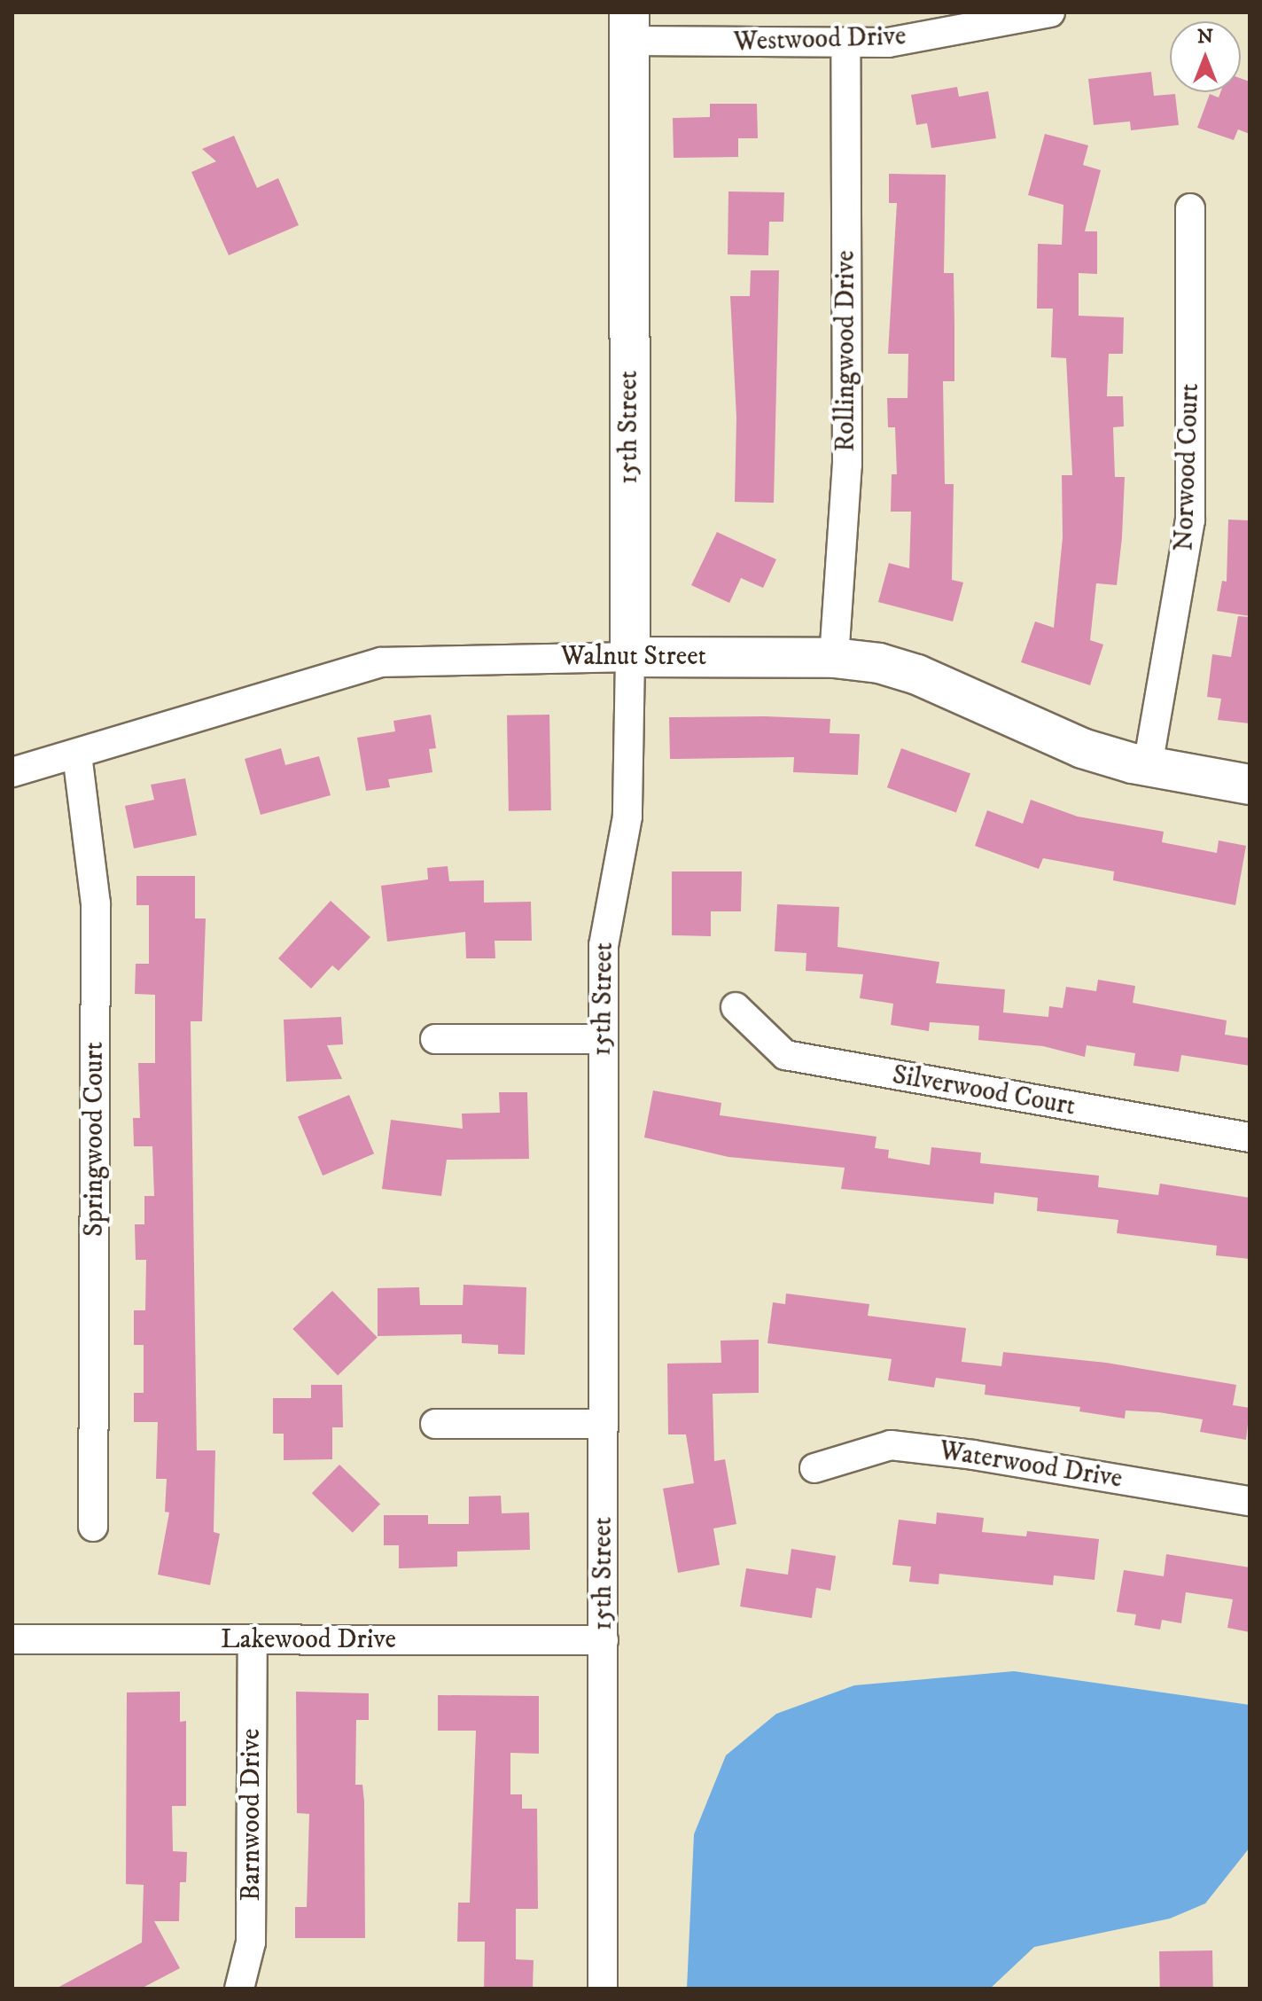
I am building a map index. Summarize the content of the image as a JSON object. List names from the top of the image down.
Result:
{
  "streets": {
    "street": [
      "Westwood Drive",
      "Rollingwood Drive",
      "15th Street",
      "Norwood Court",
      "Walnut Street",
      "Silverwood Court",
      "Springwood Court",
      "Waterwood Drive",
      "Lakewood Drive",
      "Barnwood Drive"
    ]
  },
  "crossings": [
    ["Westwood Drive", "Rollingwood Drive"],
    ["Westwood Drive", "15th Street"],
    ["Rollingwood Drive", "Walnut Street"],
    ["15th Street", "Walnut Street"],
    ["15th Street", "Lakewood Drive"],
    ["Norwood Court", "Walnut Street"],
    ["Walnut Street", "Springwood Court"],
    ["Lakewood Drive", "Barnwood Drive"]
  ],
  "north": "top"
}
